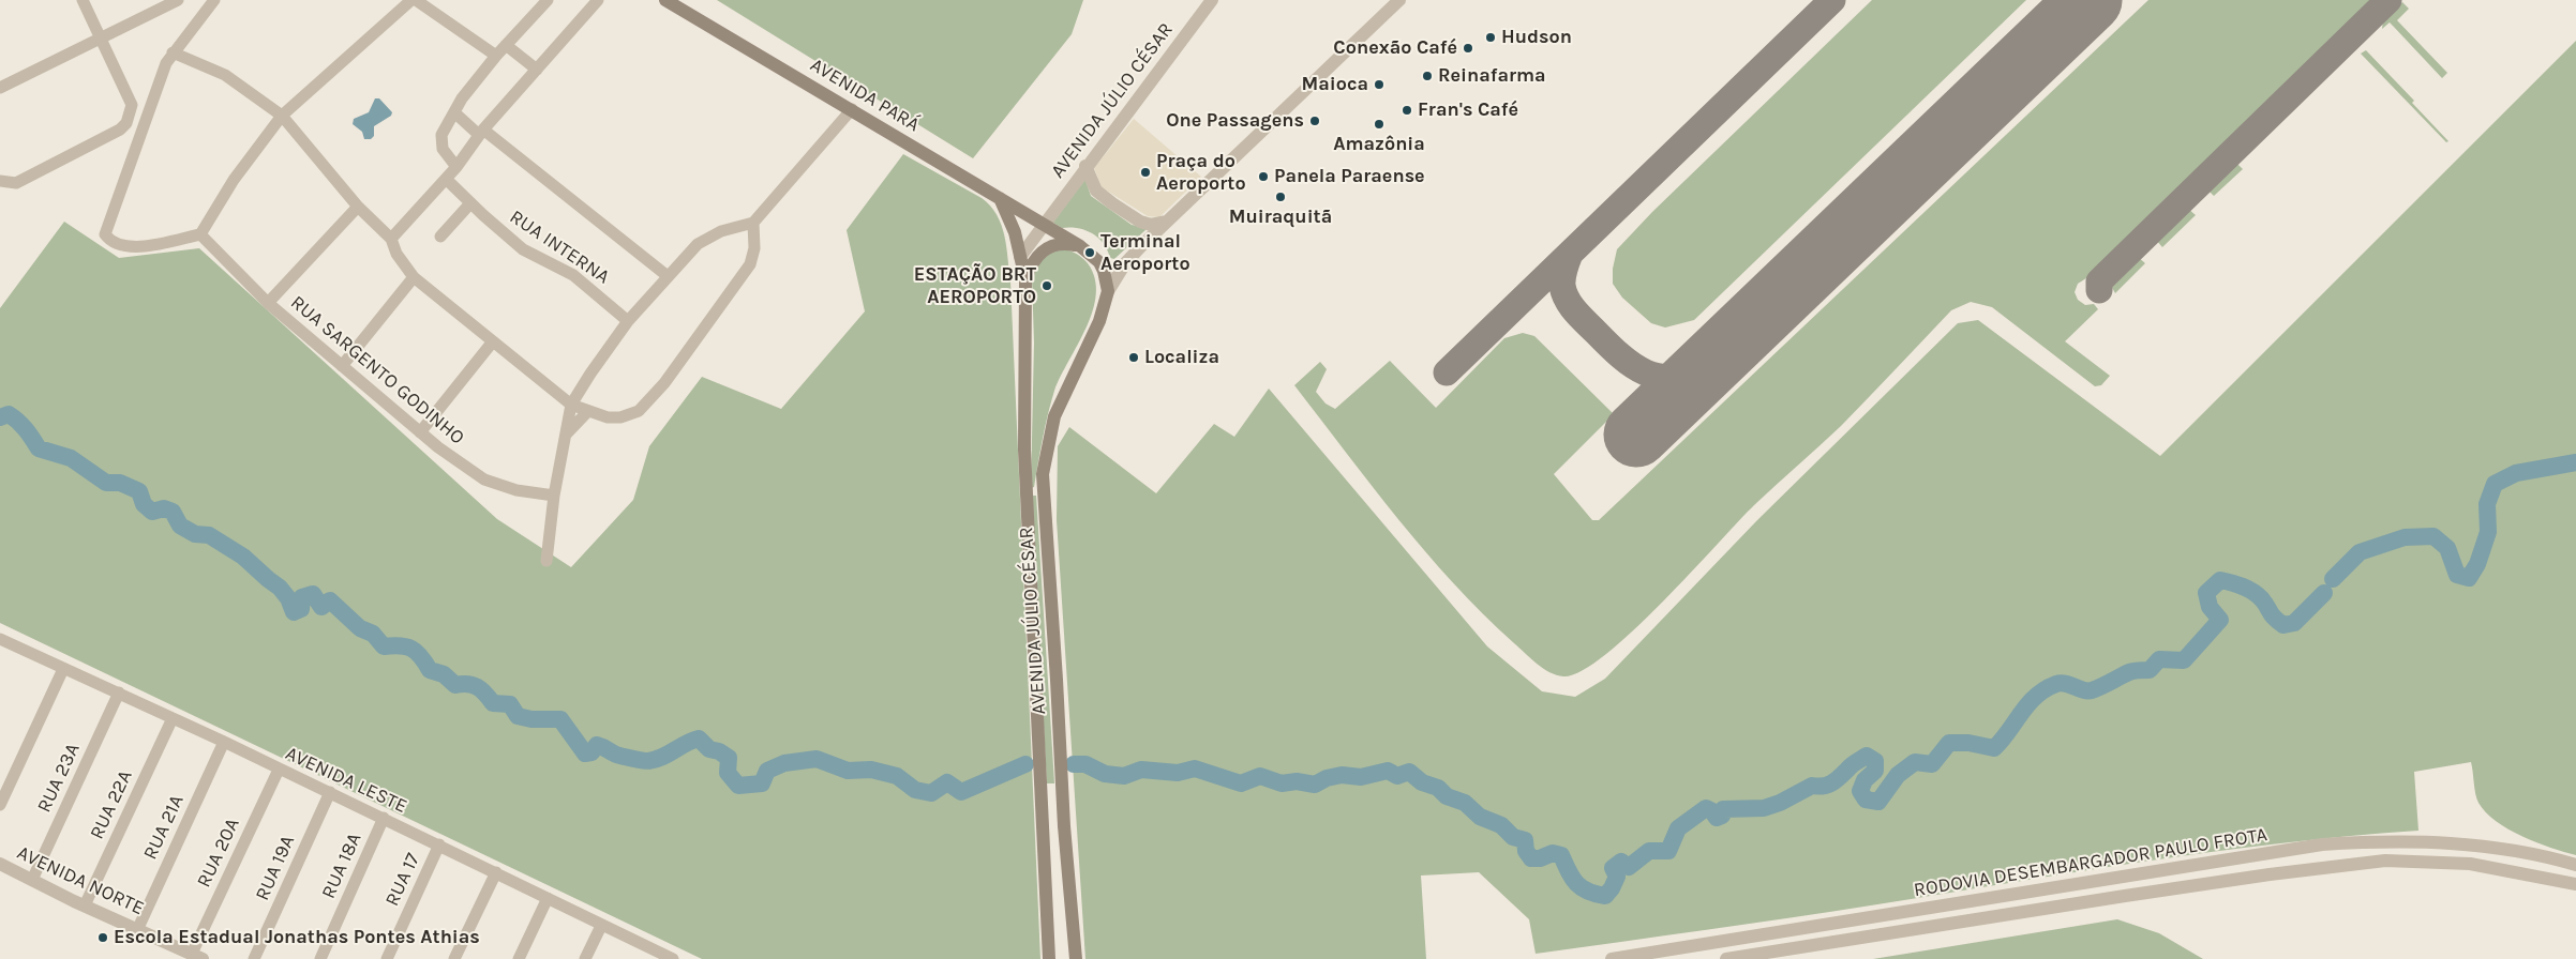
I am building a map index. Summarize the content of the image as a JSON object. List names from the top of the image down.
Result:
{
  "streets": {
    "main road": ["AVENIDA PARÁ", "AVENIDA JÚLIO CÉSAR"],
    "street": [
      "RUA INTERNA",
      "RUA SARGENTO GODINHO",
      "RUA 23A",
      "AVENIDA LESTE",
      "RUA 22A",
      "RUA 21A",
      "RUA 20A",
      "RODOVIA DESEMBARGADOR PAULO FROTA",
      "RUA 18A",
      "RUA 19A",
      "RUA 17",
      "AVENIDA NORTE"
    ]
  },
  "crossings": [
    ["AVENIDA PARÁ", "AVENIDA JÚLIO CÉSAR"],
    ["RUA 23A", "AVENIDA LESTE"],
    ["RUA 23A", "AVENIDA NORTE"],
    ["AVENIDA LESTE", "RUA 22A"],
    ["AVENIDA LESTE", "RUA 21A"],
    ["AVENIDA LESTE", "RUA 20A"],
    ["AVENIDA LESTE", "RUA 18A"],
    ["AVENIDA LESTE", "RUA 19A"],
    ["AVENIDA LESTE", "RUA 17"],
    ["RUA 22A", "AVENIDA NORTE"],
    ["RUA 21A", "AVENIDA NORTE"],
    ["RUA 20A", "AVENIDA NORTE"]
  ],
  "places": [
    "Hudson",
    "Conexão Café",
    "Reinafarma",
    "Maioca",
    "Fran's Café",
    "One Passagens",
    "Amazônia",
    "Praça do Aeroporto",
    "Panela Paraense",
    "Muiraquitã",
    "Terminal Aeroporto",
    "ESTAÇÃO BRT AEROPORTO",
    "Localiza",
    "Escola Estadual Jonathas Pontes Athias"
  ]
}
